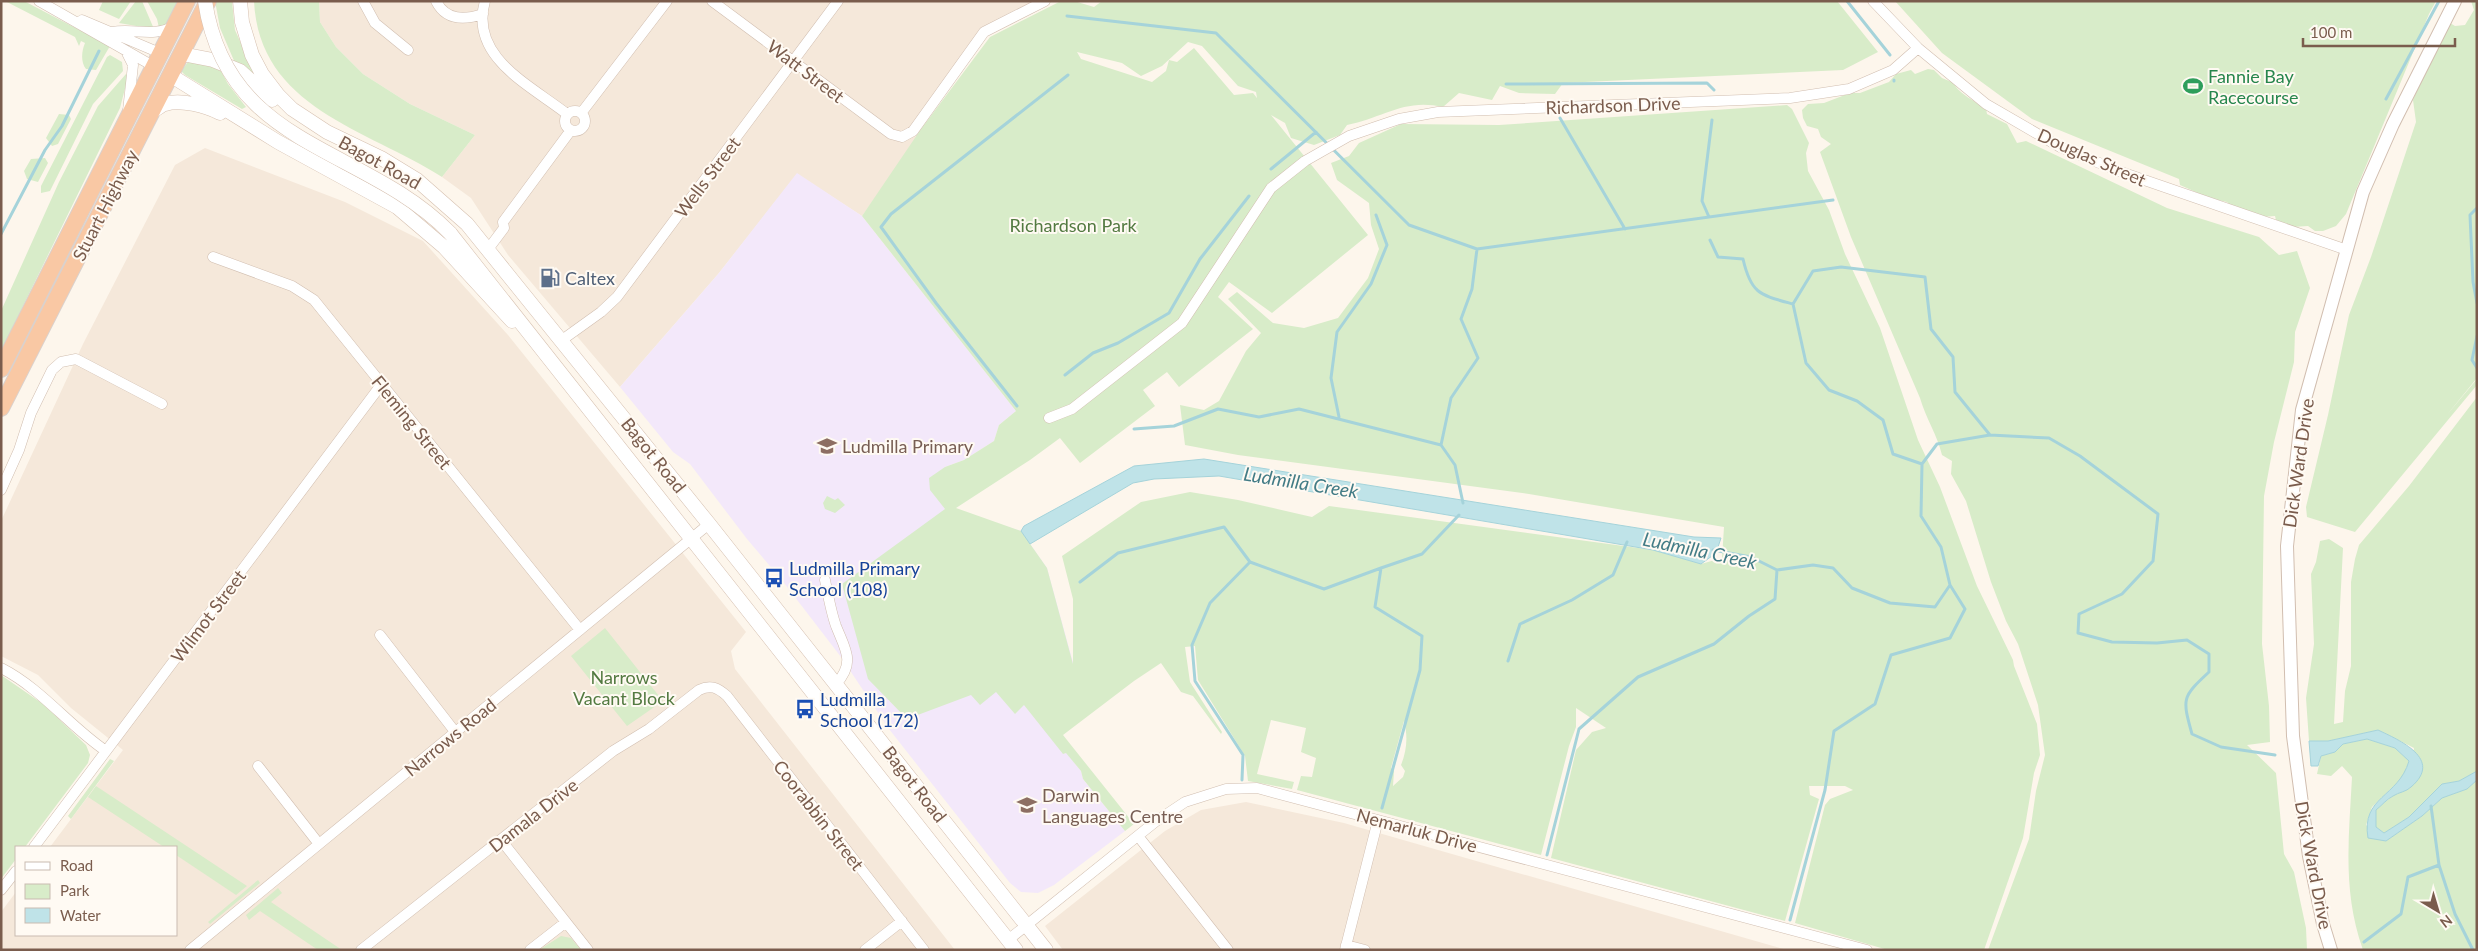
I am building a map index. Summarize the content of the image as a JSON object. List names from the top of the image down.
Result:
{
  "streets": {
    "highway": ["Stuart Highway"],
    "main road": ["Bagot Road"],
    "street": [
      "Watt Street",
      "Richardson Drive",
      "Douglas Street",
      "Wells Street",
      "Fleming Street",
      "Dick Ward Drive",
      "Wilmot Street",
      "Narrows Road",
      "Damala Drive",
      "Coorabbin Street",
      "Nemarluk Drive"
    ]
  },
  "crossings": [
    ["Watt Street", "Wells Street"],
    ["Richardson Drive", "Douglas Street"],
    ["Douglas Street", "Dick Ward Drive"],
    ["Bagot Road", "Wells Street"],
    ["Bagot Road", "Stuart Highway"],
    ["Bagot Road", "Narrows Road"],
    ["Bagot Road", "Nemarluk Drive"],
    ["Fleming Street", "Wilmot Street"],
    ["Fleming Street", "Narrows Road"],
    ["Damala Drive", "Coorabbin Street"]
  ],
  "water": ["Ludmilla Creek"],
  "parks": ["Richardson Park", "Narrows Vacant Block"],
  "places": {
    "sports": ["Fannie Bay Racecourse"],
    "fuel station": ["Caltex"],
    "school or university": ["Ludmilla Primary", "Darwin Languages Centre"],
    "bus stop": ["Ludmilla Primary School (108)", "Ludmilla School (172)"]
  },
  "legend": ["Road", "Park", "Water"],
  "scale_bar": "100 m",
  "north": "bottom right"
}
